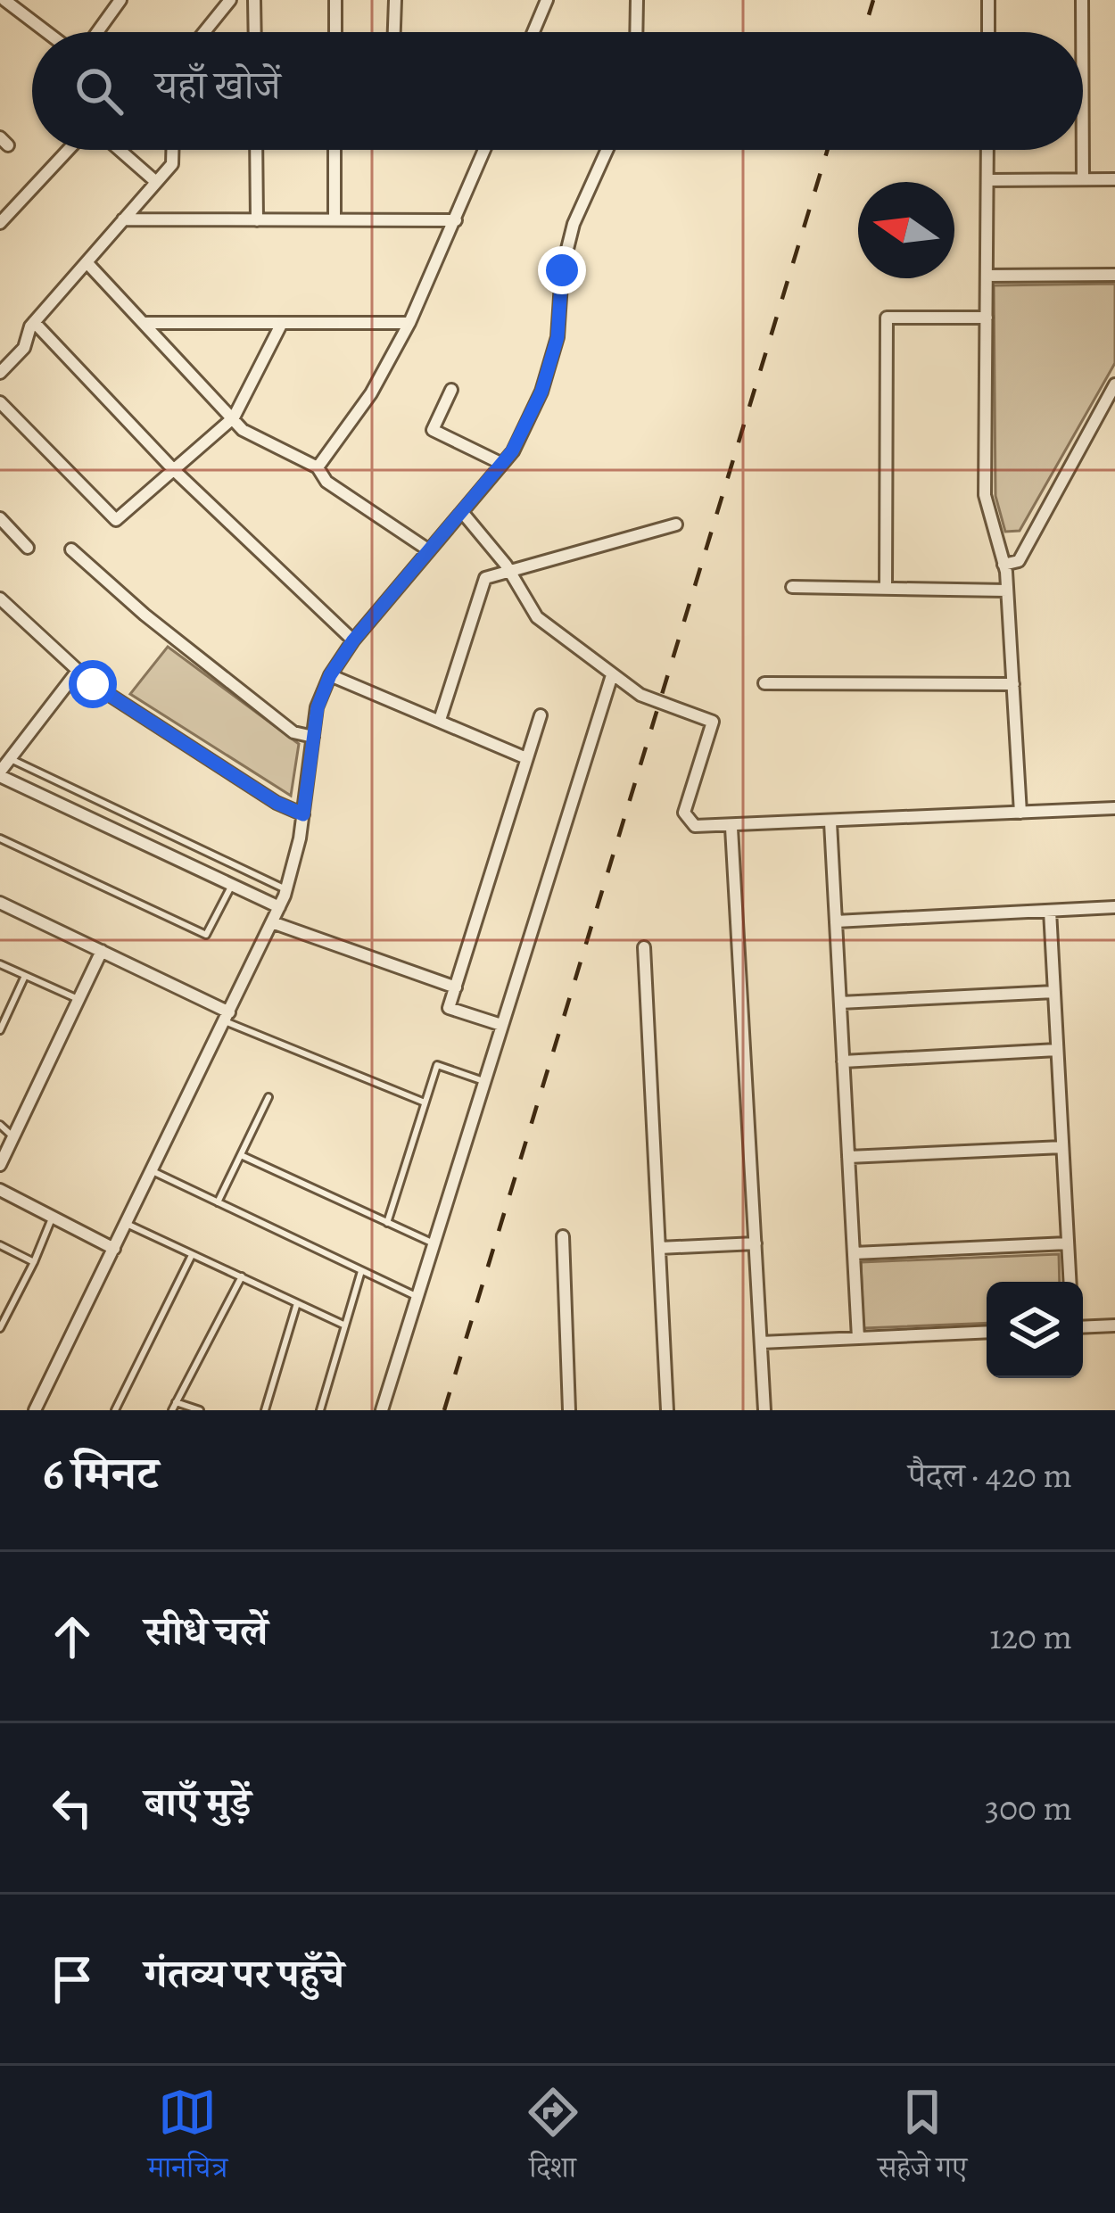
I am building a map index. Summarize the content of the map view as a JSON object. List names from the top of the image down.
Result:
{
  "north": "left",
  "page": {
    "search": "यहाँ खोजें",
    "heading": ["6 मिनट", "पैदल · 420 m"],
    "list": [
      ["सीधे चलें", "120 m"],
      ["बाएँ मुड़ें", "300 m"],
      "गंतव्य पर पहुँचे"
    ],
    "nav": ["मानचित्र", "दिशा", "सहेजे गए"]
  }
}
